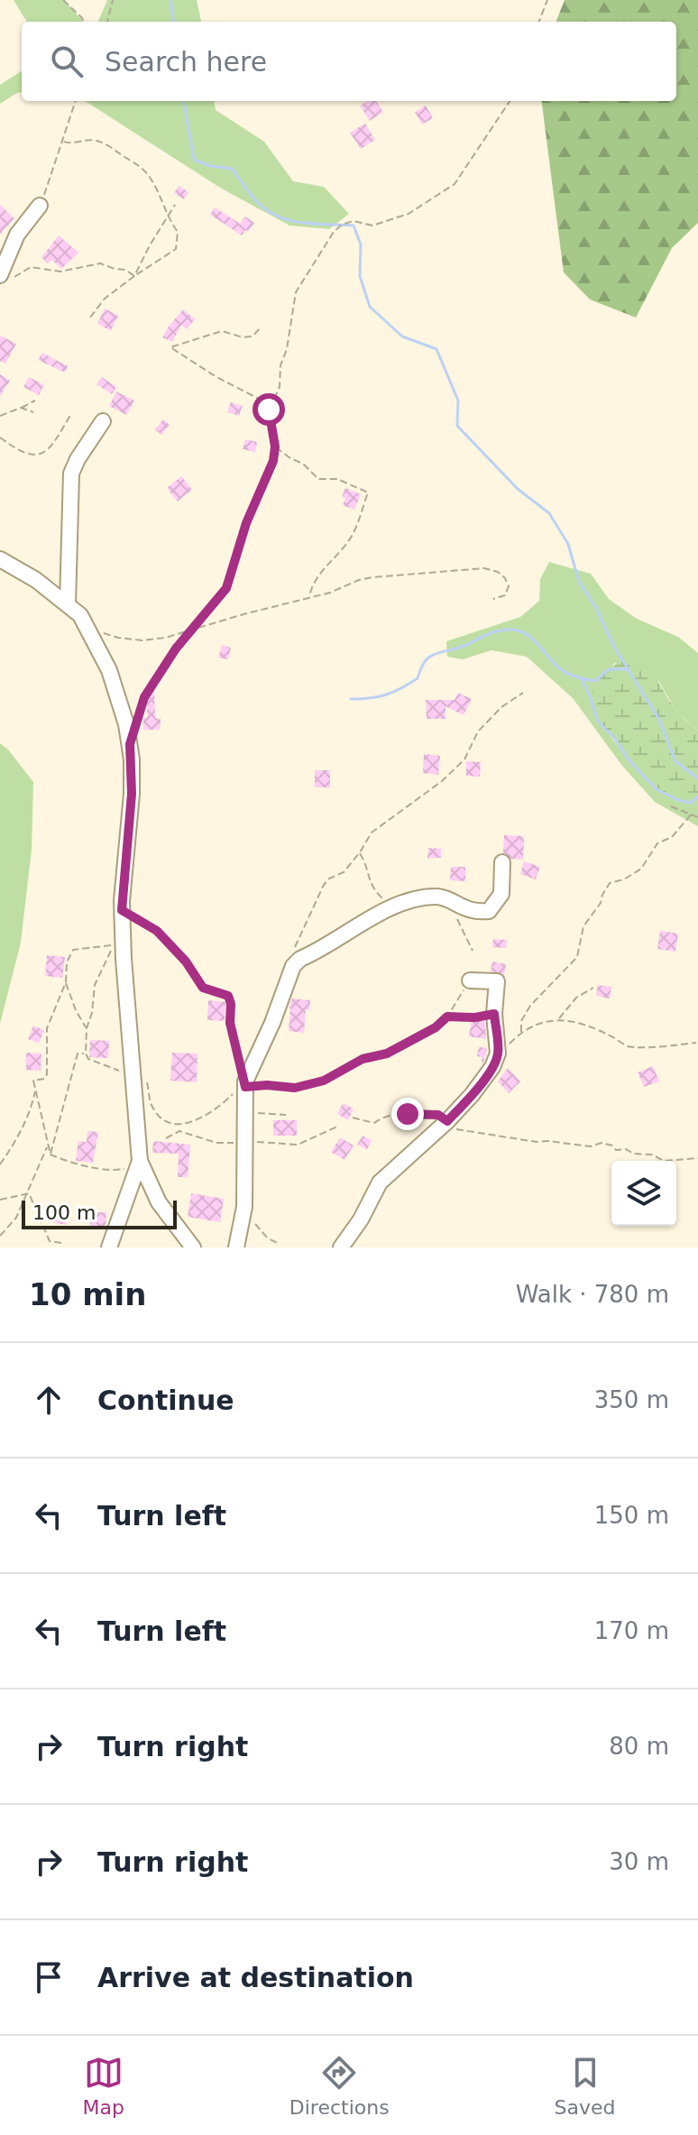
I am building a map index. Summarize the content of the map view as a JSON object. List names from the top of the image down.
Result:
{
  "scale_bar": "100 m",
  "page": {
    "search": "Search here",
    "scale": "100 m",
    "heading": ["10 min", "Walk · 780 m"],
    "list": [
      ["Continue", "350 m"],
      ["Turn left", "150 m"],
      ["Turn left", "170 m"],
      ["Turn right", "80 m"],
      ["Turn right", "30 m"],
      "Arrive at destination"
    ],
    "nav": ["Map", "Directions", "Saved"]
  }
}
